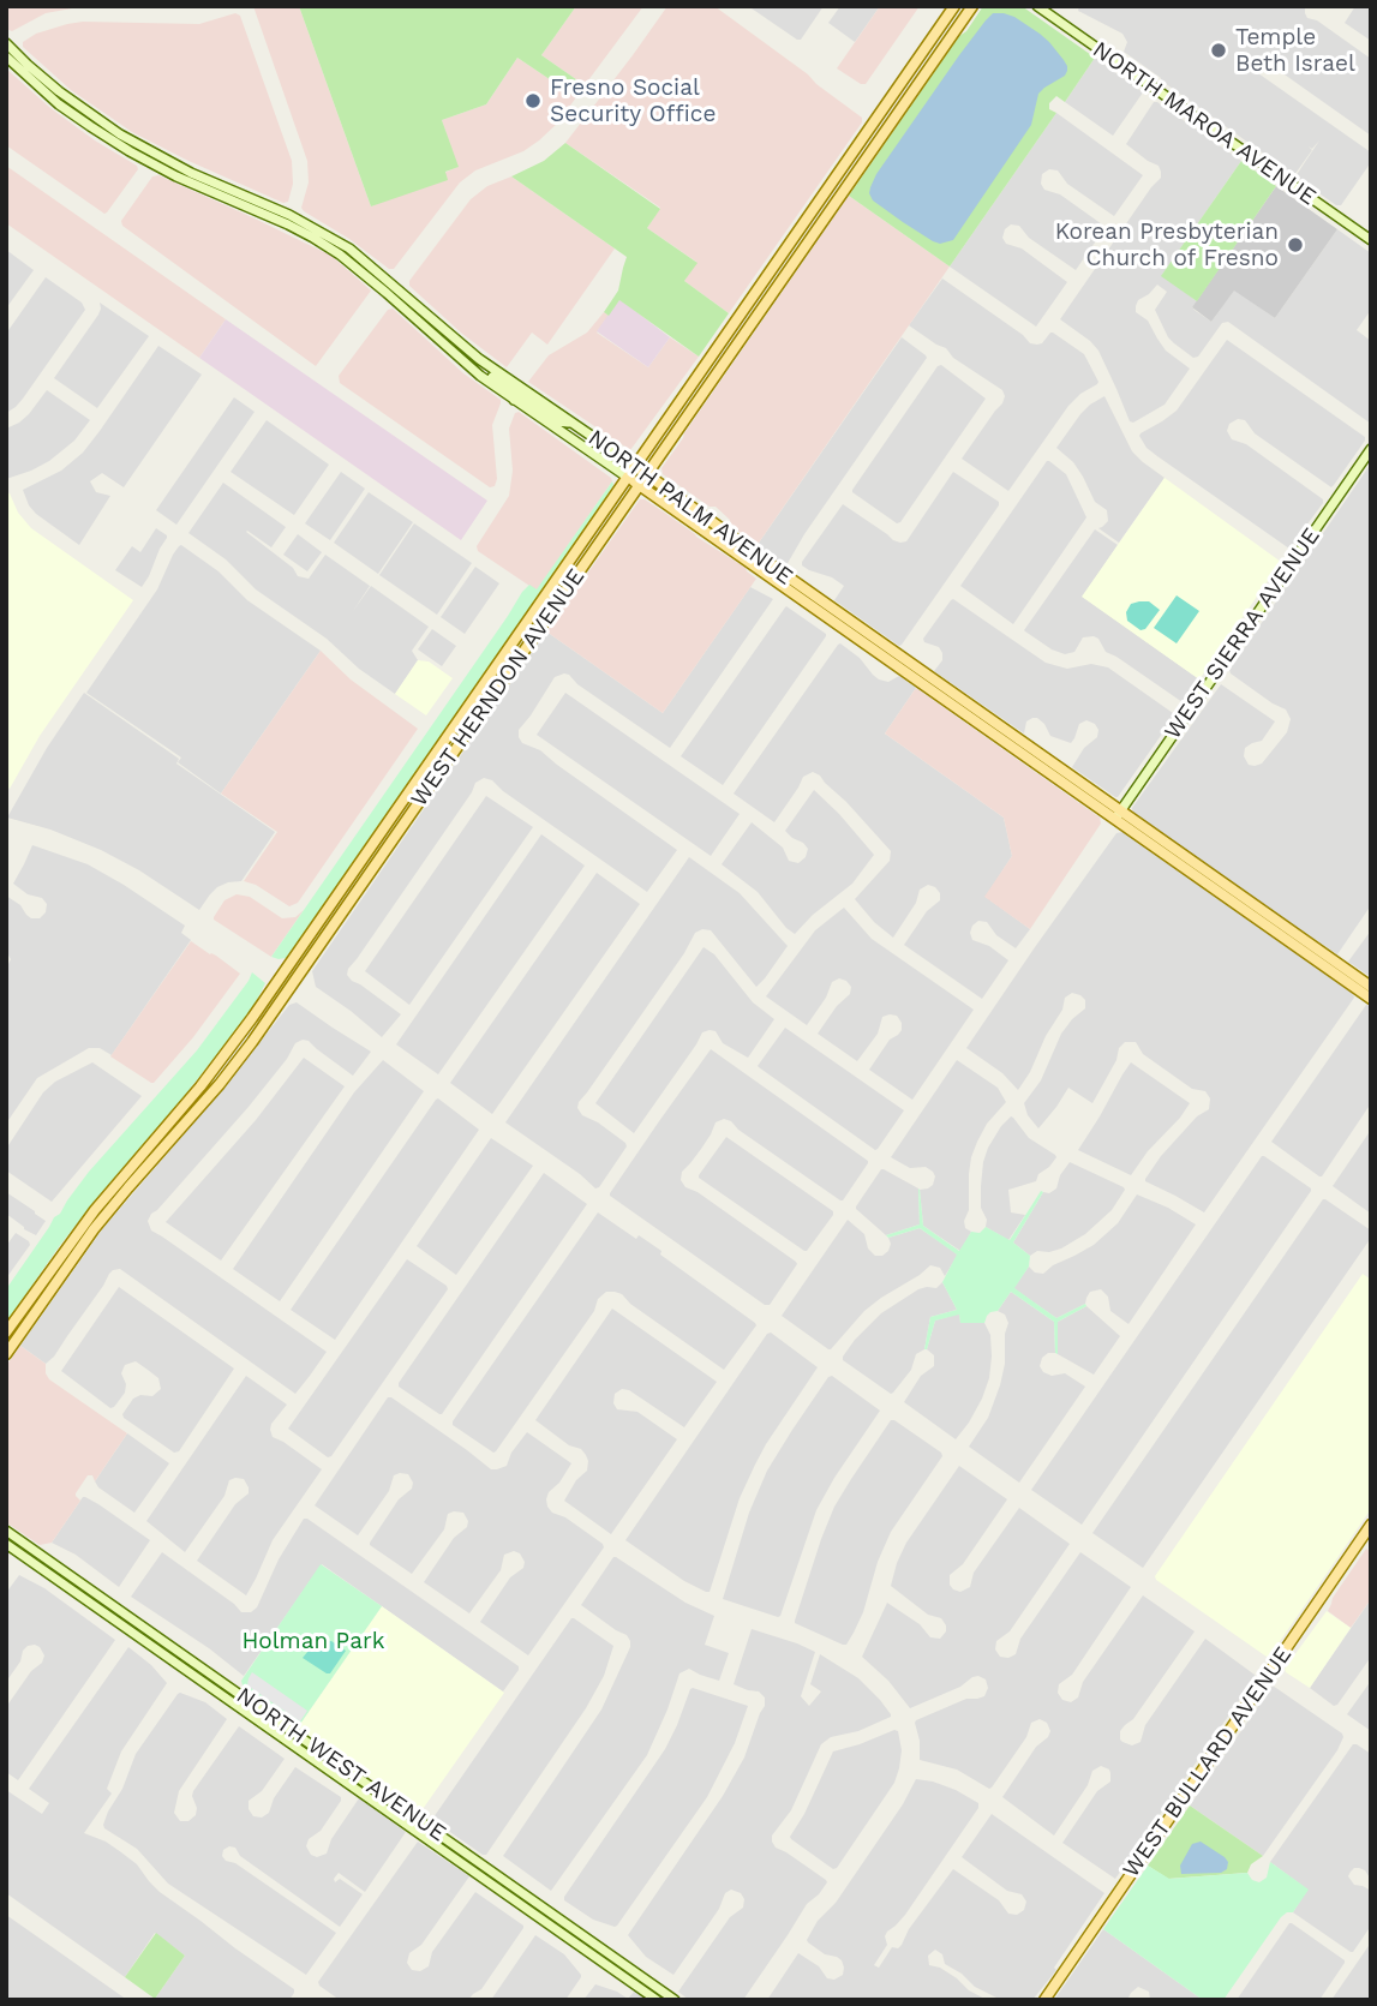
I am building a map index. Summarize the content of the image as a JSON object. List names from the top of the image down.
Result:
{
  "streets": {
    "main road": [
      "NORTH MAROA AVENUE",
      "NORTH PALM AVENUE",
      "WEST SIERRA AVENUE",
      "WEST HERNDON AVENUE",
      "WEST BULLARD AVENUE",
      "NORTH WEST AVENUE"
    ]
  },
  "crossings": [
    ["NORTH PALM AVENUE", "WEST SIERRA AVENUE"],
    ["NORTH PALM AVENUE", "WEST HERNDON AVENUE"]
  ],
  "parks": ["Holman Park"],
  "places": ["Temple Beth Israel", "Fresno Social Security Office", "Korean Presbyterian Church of Fresno"]
}
